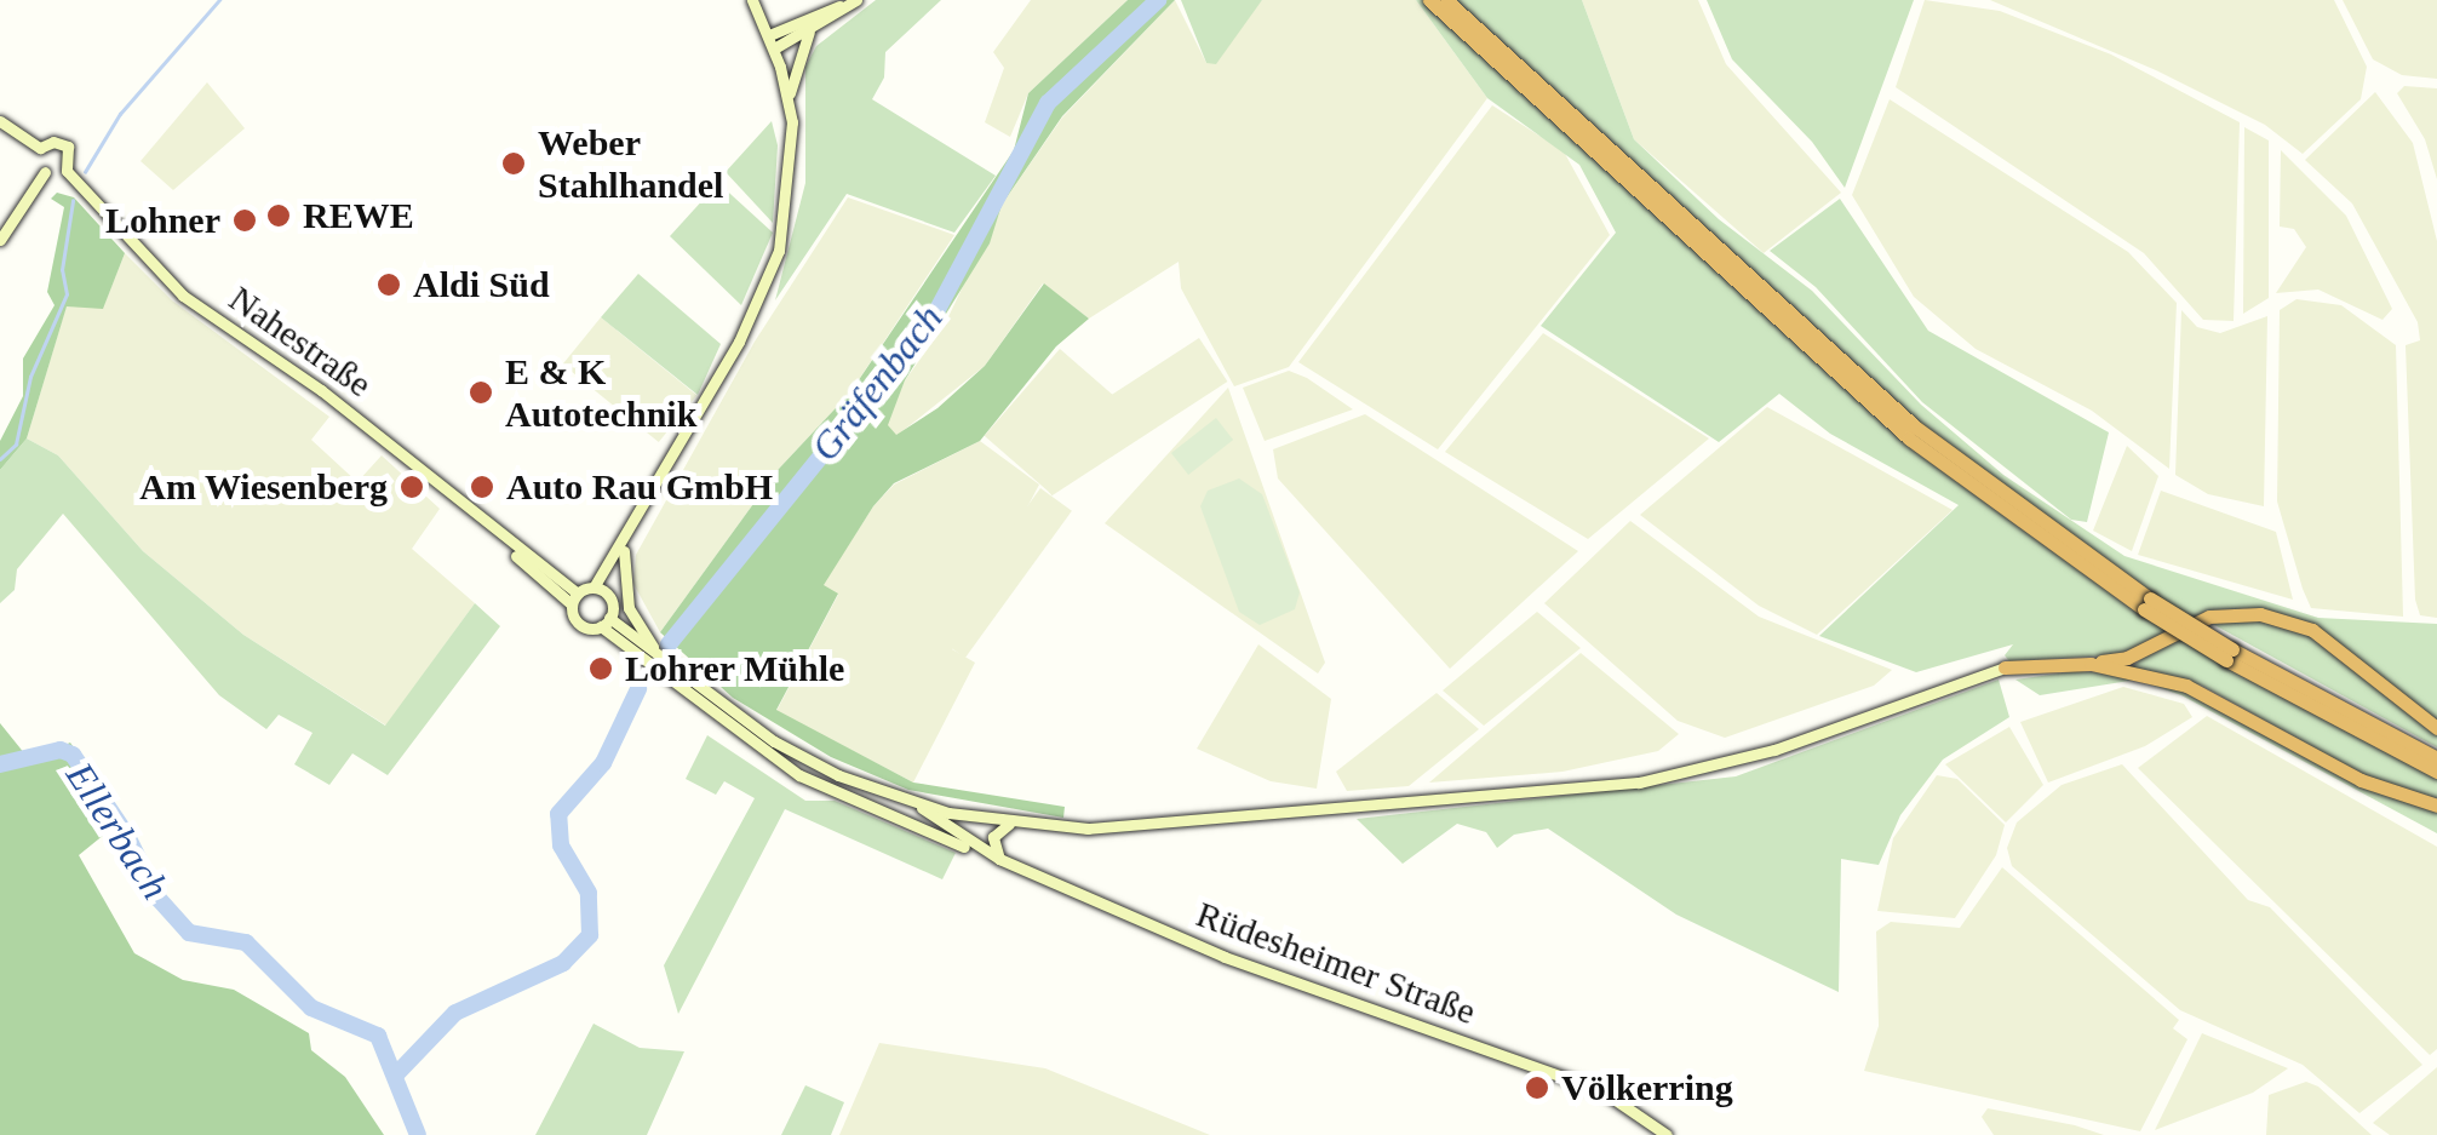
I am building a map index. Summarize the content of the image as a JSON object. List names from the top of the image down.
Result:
{
  "streets": {
    "main road": ["Nahestraße", "Rüdesheimer Straße"]
  },
  "water": ["Gräfenbach", "Ellerbach"],
  "places": [
    "Weber Stahlhandel",
    "REWE",
    "Lohner",
    "Aldi Süd",
    "E & K Autotechnik",
    "Am Wiesenberg",
    "Auto Rau GmbH",
    "Lohrer Mühle",
    "Völkerring"
  ]
}
